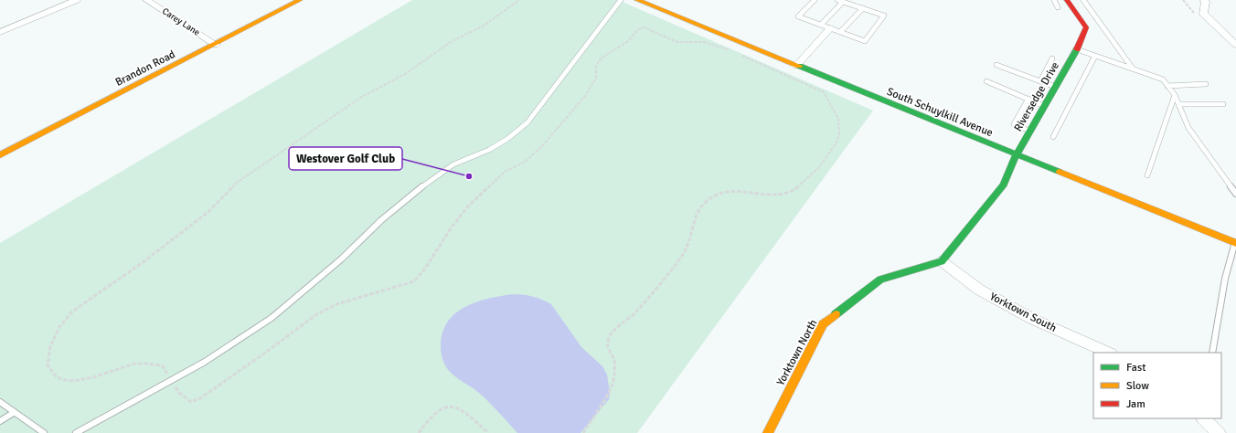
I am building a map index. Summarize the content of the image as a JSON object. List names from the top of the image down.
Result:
{
  "streets": {
    "street": [
      "Carey Lane",
      "Brandon Road",
      "Riversedge Drive",
      "South Schuylkill Avenue",
      "Yorktown South",
      "Yorktown North"
    ]
  },
  "crossings": [
    ["Carey Lane", "Brandon Road"],
    ["Riversedge Drive", "South Schuylkill Avenue"],
    ["Yorktown South", "Yorktown North"]
  ],
  "places": ["Westover Golf Club"],
  "legend": ["Fast", "Slow", "Jam"]
}
